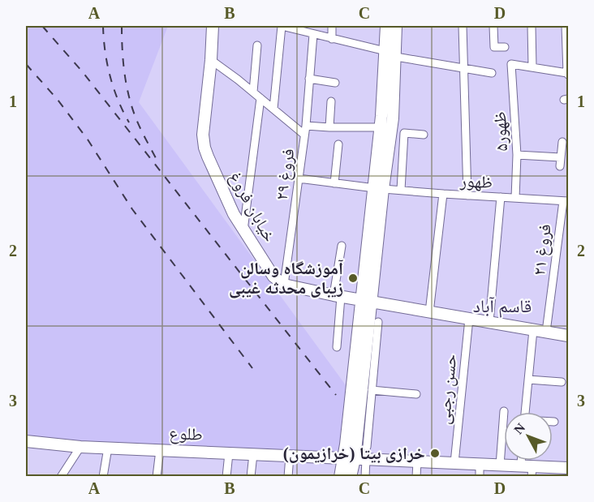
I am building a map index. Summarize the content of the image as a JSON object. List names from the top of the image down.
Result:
{
  "streets": {
    "street": [
      "ظهور۵",
      "فروغ ۲۹",
      "ظهور",
      "خیابان فروغ",
      "فروغ ۲۱",
      "حسن رجبی",
      "طلوع"
    ]
  },
  "crossings": [
    ["ظهور۵", "ظهور"],
    ["فروغ ۲۹", "ظهور"],
    ["فروغ ۲۹", "خیابان فروغ"],
    ["ظهور", "فروغ ۲۱"],
    ["حسن رجبی", "طلوع"]
  ],
  "districts": ["قاسم آباد"],
  "places": ["آموزشگاه وسالن زیبای محدثه غیبی", "خرازی بیتا (خرازیمون)"],
  "north": "top left",
  "grid": {
    "columns": [
      "A",
      "B",
      "C",
      "D"
    ],
    "rows": ["1", "2", "3"]
  }
}
